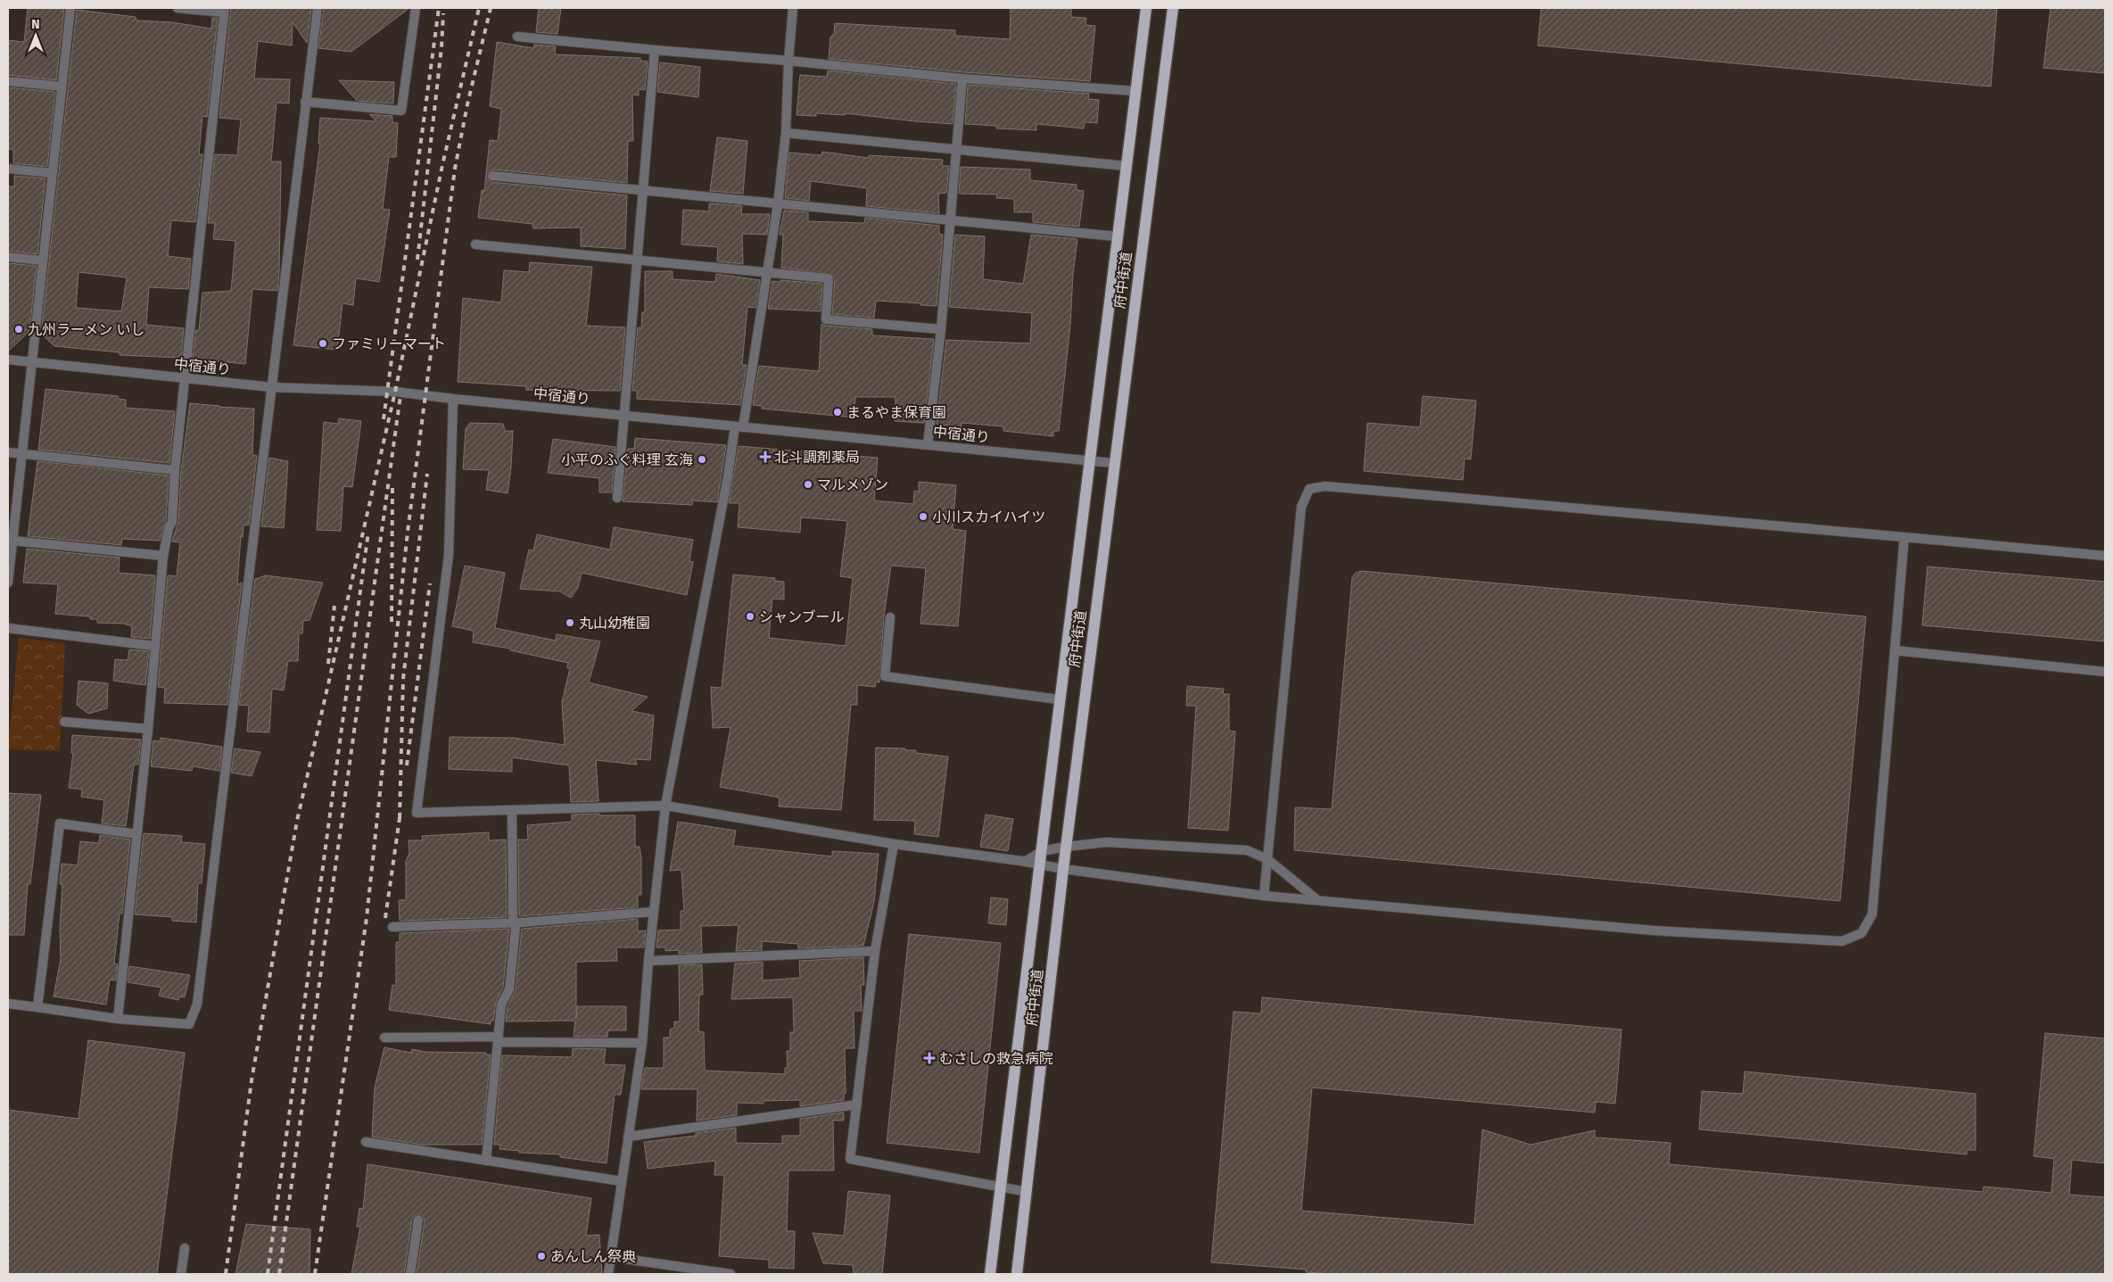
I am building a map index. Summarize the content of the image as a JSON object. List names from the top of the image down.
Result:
{
  "streets": {
    "main road": ["府中街道"],
    "street": ["中宿通り"]
  },
  "crossings": [
    ["府中街道", "中宿通り"]
  ],
  "places": {
    "other": [
      "九州ラーメン いし",
      "ファミリーマート",
      "まるやま保育園",
      "小平のふぐ料理 玄海",
      "マルメゾン",
      "小川スカイハイツ",
      "シャンブール",
      "丸山幼稚園",
      "あんしん祭典"
    ],
    "health": ["北斗調剤薬局", "むさしの救急病院"]
  },
  "north": "top"
}
